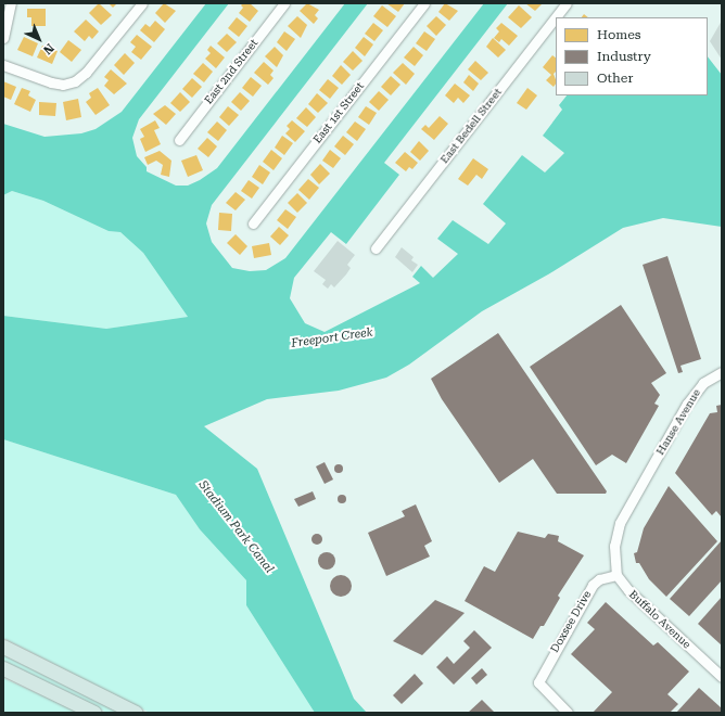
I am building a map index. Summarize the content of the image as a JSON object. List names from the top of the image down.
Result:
{
  "streets": {
    "street": [
      "East 2nd Street",
      "East 1st Street",
      "East Bedell Street",
      "Hanse Avenue",
      "Buffalo Avenue",
      "Doxsee Drive"
    ]
  },
  "crossings": [
    ["Hanse Avenue", "Buffalo Avenue"],
    ["Hanse Avenue", "Doxsee Drive"],
    ["Buffalo Avenue", "Doxsee Drive"]
  ],
  "water": ["Freeport Creek", "Stadium Park Canal"],
  "legend": ["Homes", "Industry", "Other"],
  "north": "bottom right"
}
